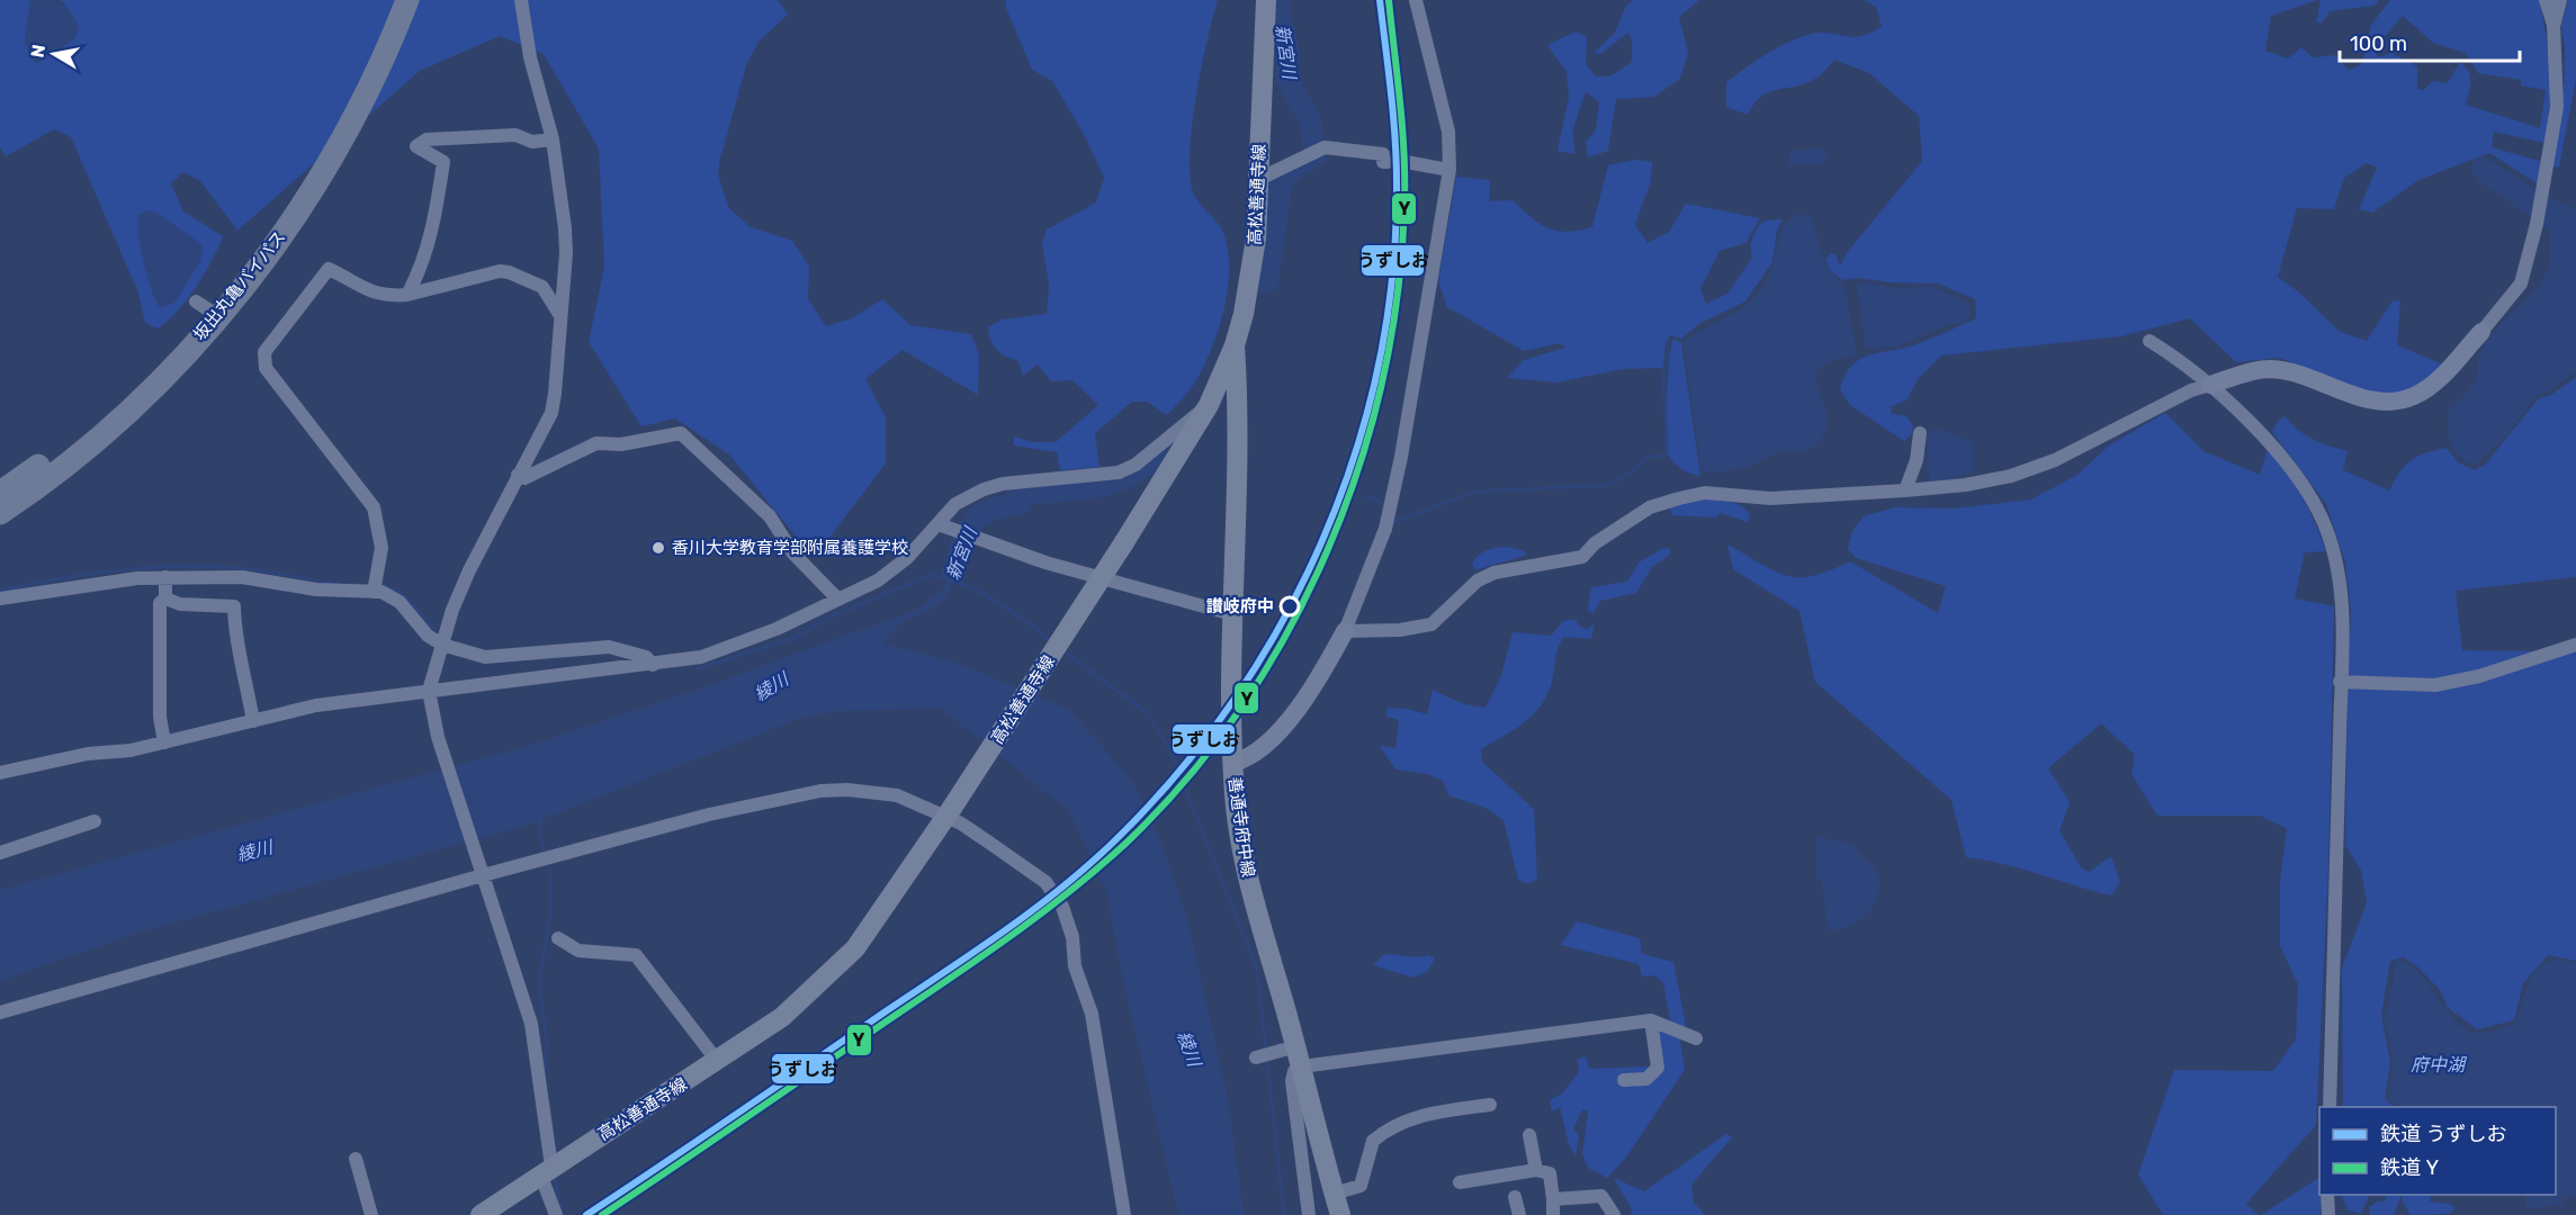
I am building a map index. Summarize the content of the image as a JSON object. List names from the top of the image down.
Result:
{
  "streets": {
    "highway": ["坂出丸亀バイパス"],
    "main road": ["高松善通寺線", "善通寺府中線"]
  },
  "crossings": [
    ["高松善通寺線", "善通寺府中線"]
  ],
  "water": ["新宮川", "綾川", "府中湖"],
  "places": ["香川大学教育学部附属養護学校", "讃岐府中"],
  "lines": ["rail line うずしお", "rail line Y"],
  "legend": ["鉄道 うずしお", "鉄道 Y"],
  "scale_bar": "100 m",
  "north": "left"
}
